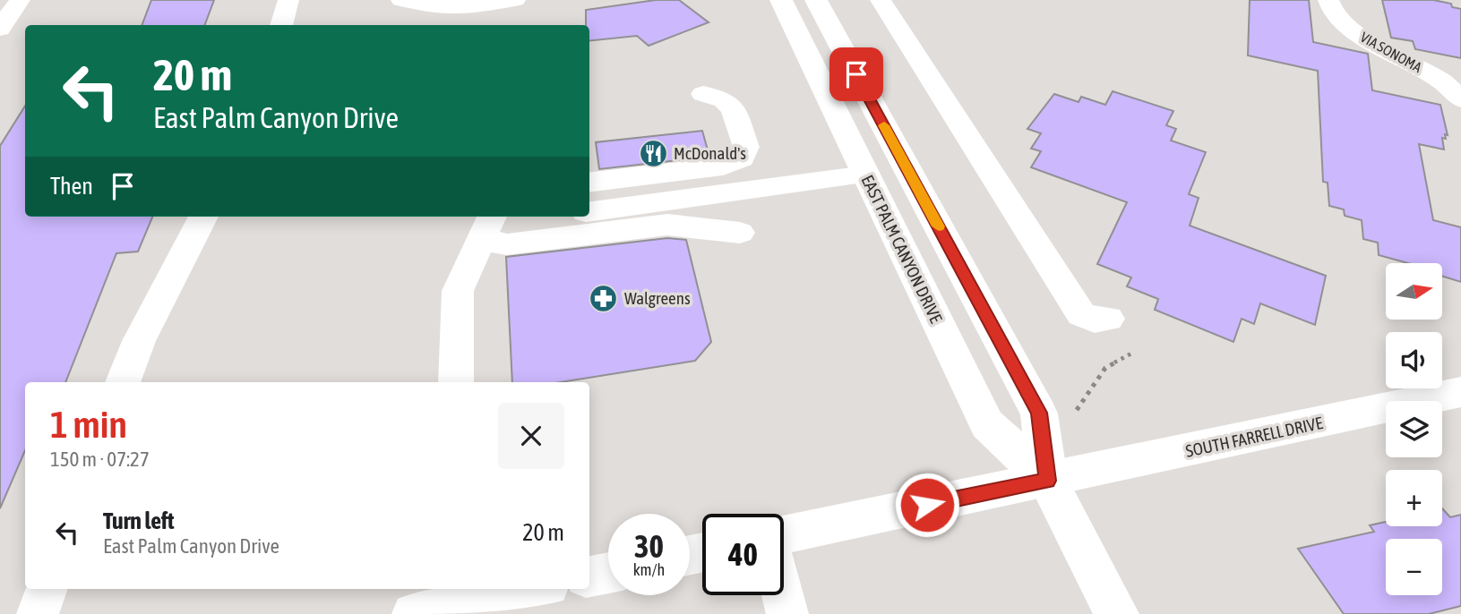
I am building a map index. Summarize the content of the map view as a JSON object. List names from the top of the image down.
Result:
{
  "streets": {
    "main road": ["EAST PALM CANYON DRIVE"],
    "street": ["VIA SONOMA", "SOUTH FARRELL DRIVE"]
  },
  "crossings": [
    ["EAST PALM CANYON DRIVE", "SOUTH FARRELL DRIVE"]
  ],
  "places": {
    "restaurant": ["McDonald's"],
    "pharmacy": ["Walgreens"]
  },
  "north": "right",
  "page": {
    "turn": ["20 m", "East Palm Canyon Drive"],
    "then": "Then",
    "map_buttons": ["+", "−"],
    "heading": ["1 min", "150 m · 07:27"],
    "list": [
      {
        "name": "Turn left",
        "note": "East Palm Canyon Drive",
        "value": "20 m"
      }
    ],
    "speed": "30 km/h",
    "limit": "40"
  }
}
